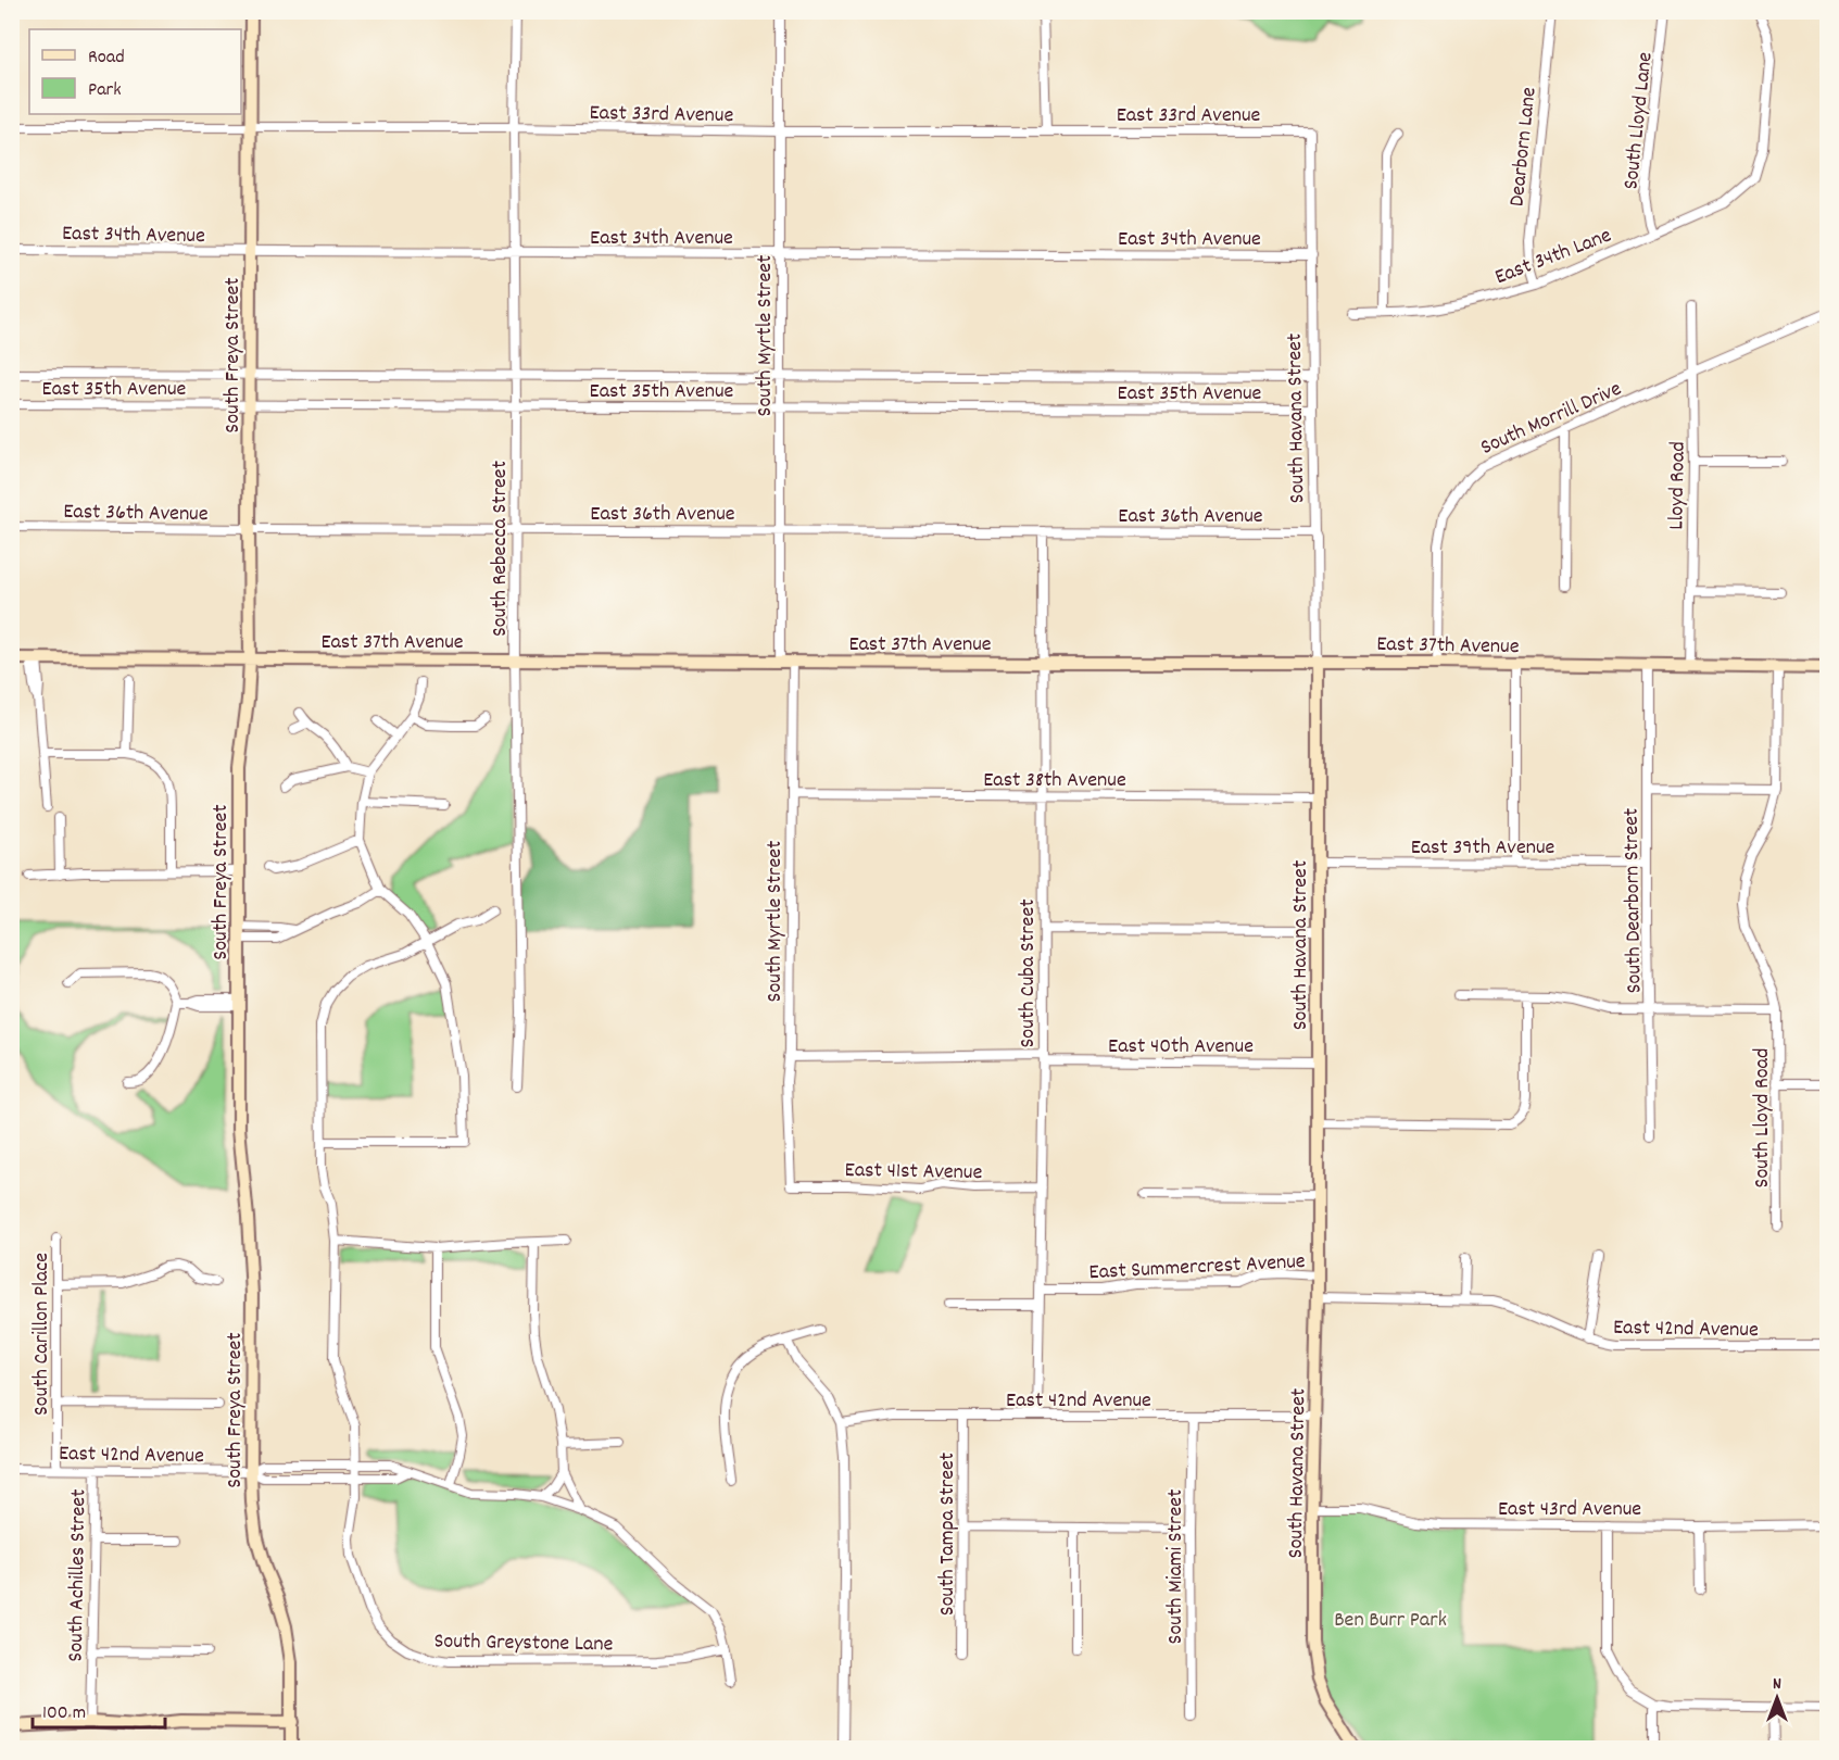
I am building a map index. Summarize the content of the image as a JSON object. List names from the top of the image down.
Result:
{
  "streets": {
    "street": [
      "East 33rd Avenue",
      "South Lloyd Lane",
      "Dearborn Lane",
      "East 34th Avenue",
      "East 34th Lane",
      "South Myrtle Street",
      "South Freya Street",
      "East 35th Avenue",
      "South Morrill Drive",
      "South Havana Street",
      "Lloyd Road",
      "East 36th Avenue",
      "South Rebecca Street",
      "East 37th Avenue",
      "East 38th Avenue",
      "East 39th Avenue",
      "South Dearborn Street",
      "South Cuba Street",
      "East 40th Avenue",
      "South Lloyd Road",
      "East 41st Avenue",
      "East Summercrest Avenue",
      "East 42nd Avenue",
      "South Carillon Place",
      "East 43rd Avenue",
      "South Tampa Street",
      "South Miami Street",
      "South Achilles Street",
      "South Greystone Lane"
    ]
  },
  "crossings": [
    ["East 33rd Avenue", "South Myrtle Street"],
    ["East 33rd Avenue", "South Freya Street"],
    ["East 33rd Avenue", "South Havana Street"],
    ["East 33rd Avenue", "South Rebecca Street"],
    ["South Lloyd Lane", "East 34th Lane"],
    ["Dearborn Lane", "East 34th Lane"],
    ["East 34th Avenue", "South Myrtle Street"],
    ["East 34th Avenue", "South Freya Street"],
    ["East 34th Avenue", "South Havana Street"],
    ["East 34th Avenue", "South Rebecca Street"],
    ["South Myrtle Street", "East 35th Avenue"],
    ["South Myrtle Street", "East 36th Avenue"],
    ["South Myrtle Street", "East 37th Avenue"],
    ["South Myrtle Street", "East 38th Avenue"],
    ["South Myrtle Street", "East 40th Avenue"],
    ["South Myrtle Street", "East 41st Avenue"],
    ["South Freya Street", "East 35th Avenue"],
    ["South Freya Street", "East 36th Avenue"],
    ["South Freya Street", "East 37th Avenue"],
    ["South Freya Street", "East 42nd Avenue"],
    ["East 35th Avenue", "South Havana Street"],
    ["East 35th Avenue", "South Rebecca Street"],
    ["South Morrill Drive", "Lloyd Road"],
    ["South Morrill Drive", "East 37th Avenue"],
    ["South Havana Street", "East 36th Avenue"],
    ["South Havana Street", "East 37th Avenue"],
    ["South Havana Street", "East 38th Avenue"],
    ["South Havana Street", "East 39th Avenue"],
    ["South Havana Street", "East 40th Avenue"],
    ["South Havana Street", "East Summercrest Avenue"],
    ["South Havana Street", "East 42nd Avenue"],
    ["South Havana Street", "East 43rd Avenue"],
    ["Lloyd Road", "East 37th Avenue"],
    ["East 36th Avenue", "South Rebecca Street"],
    ["East 36th Avenue", "South Cuba Street"],
    ["South Rebecca Street", "East 37th Avenue"],
    ["East 37th Avenue", "South Dearborn Street"],
    ["East 37th Avenue", "South Cuba Street"],
    ["East 37th Avenue", "South Lloyd Road"],
    ["East 38th Avenue", "South Cuba Street"],
    ["East 39th Avenue", "South Dearborn Street"],
    ["South Cuba Street", "East 40th Avenue"],
    ["South Cuba Street", "East 41st Avenue"],
    ["South Cuba Street", "East Summercrest Avenue"],
    ["South Cuba Street", "East 42nd Avenue"],
    ["East 42nd Avenue", "South Carillon Place"],
    ["East 42nd Avenue", "South Tampa Street"],
    ["East 42nd Avenue", "South Miami Street"],
    ["East 42nd Avenue", "South Achilles Street"]
  ],
  "parks": ["Ben Burr Park"],
  "legend": ["Road", "Park"],
  "scale_bar": "100 m",
  "north": "top"
}
